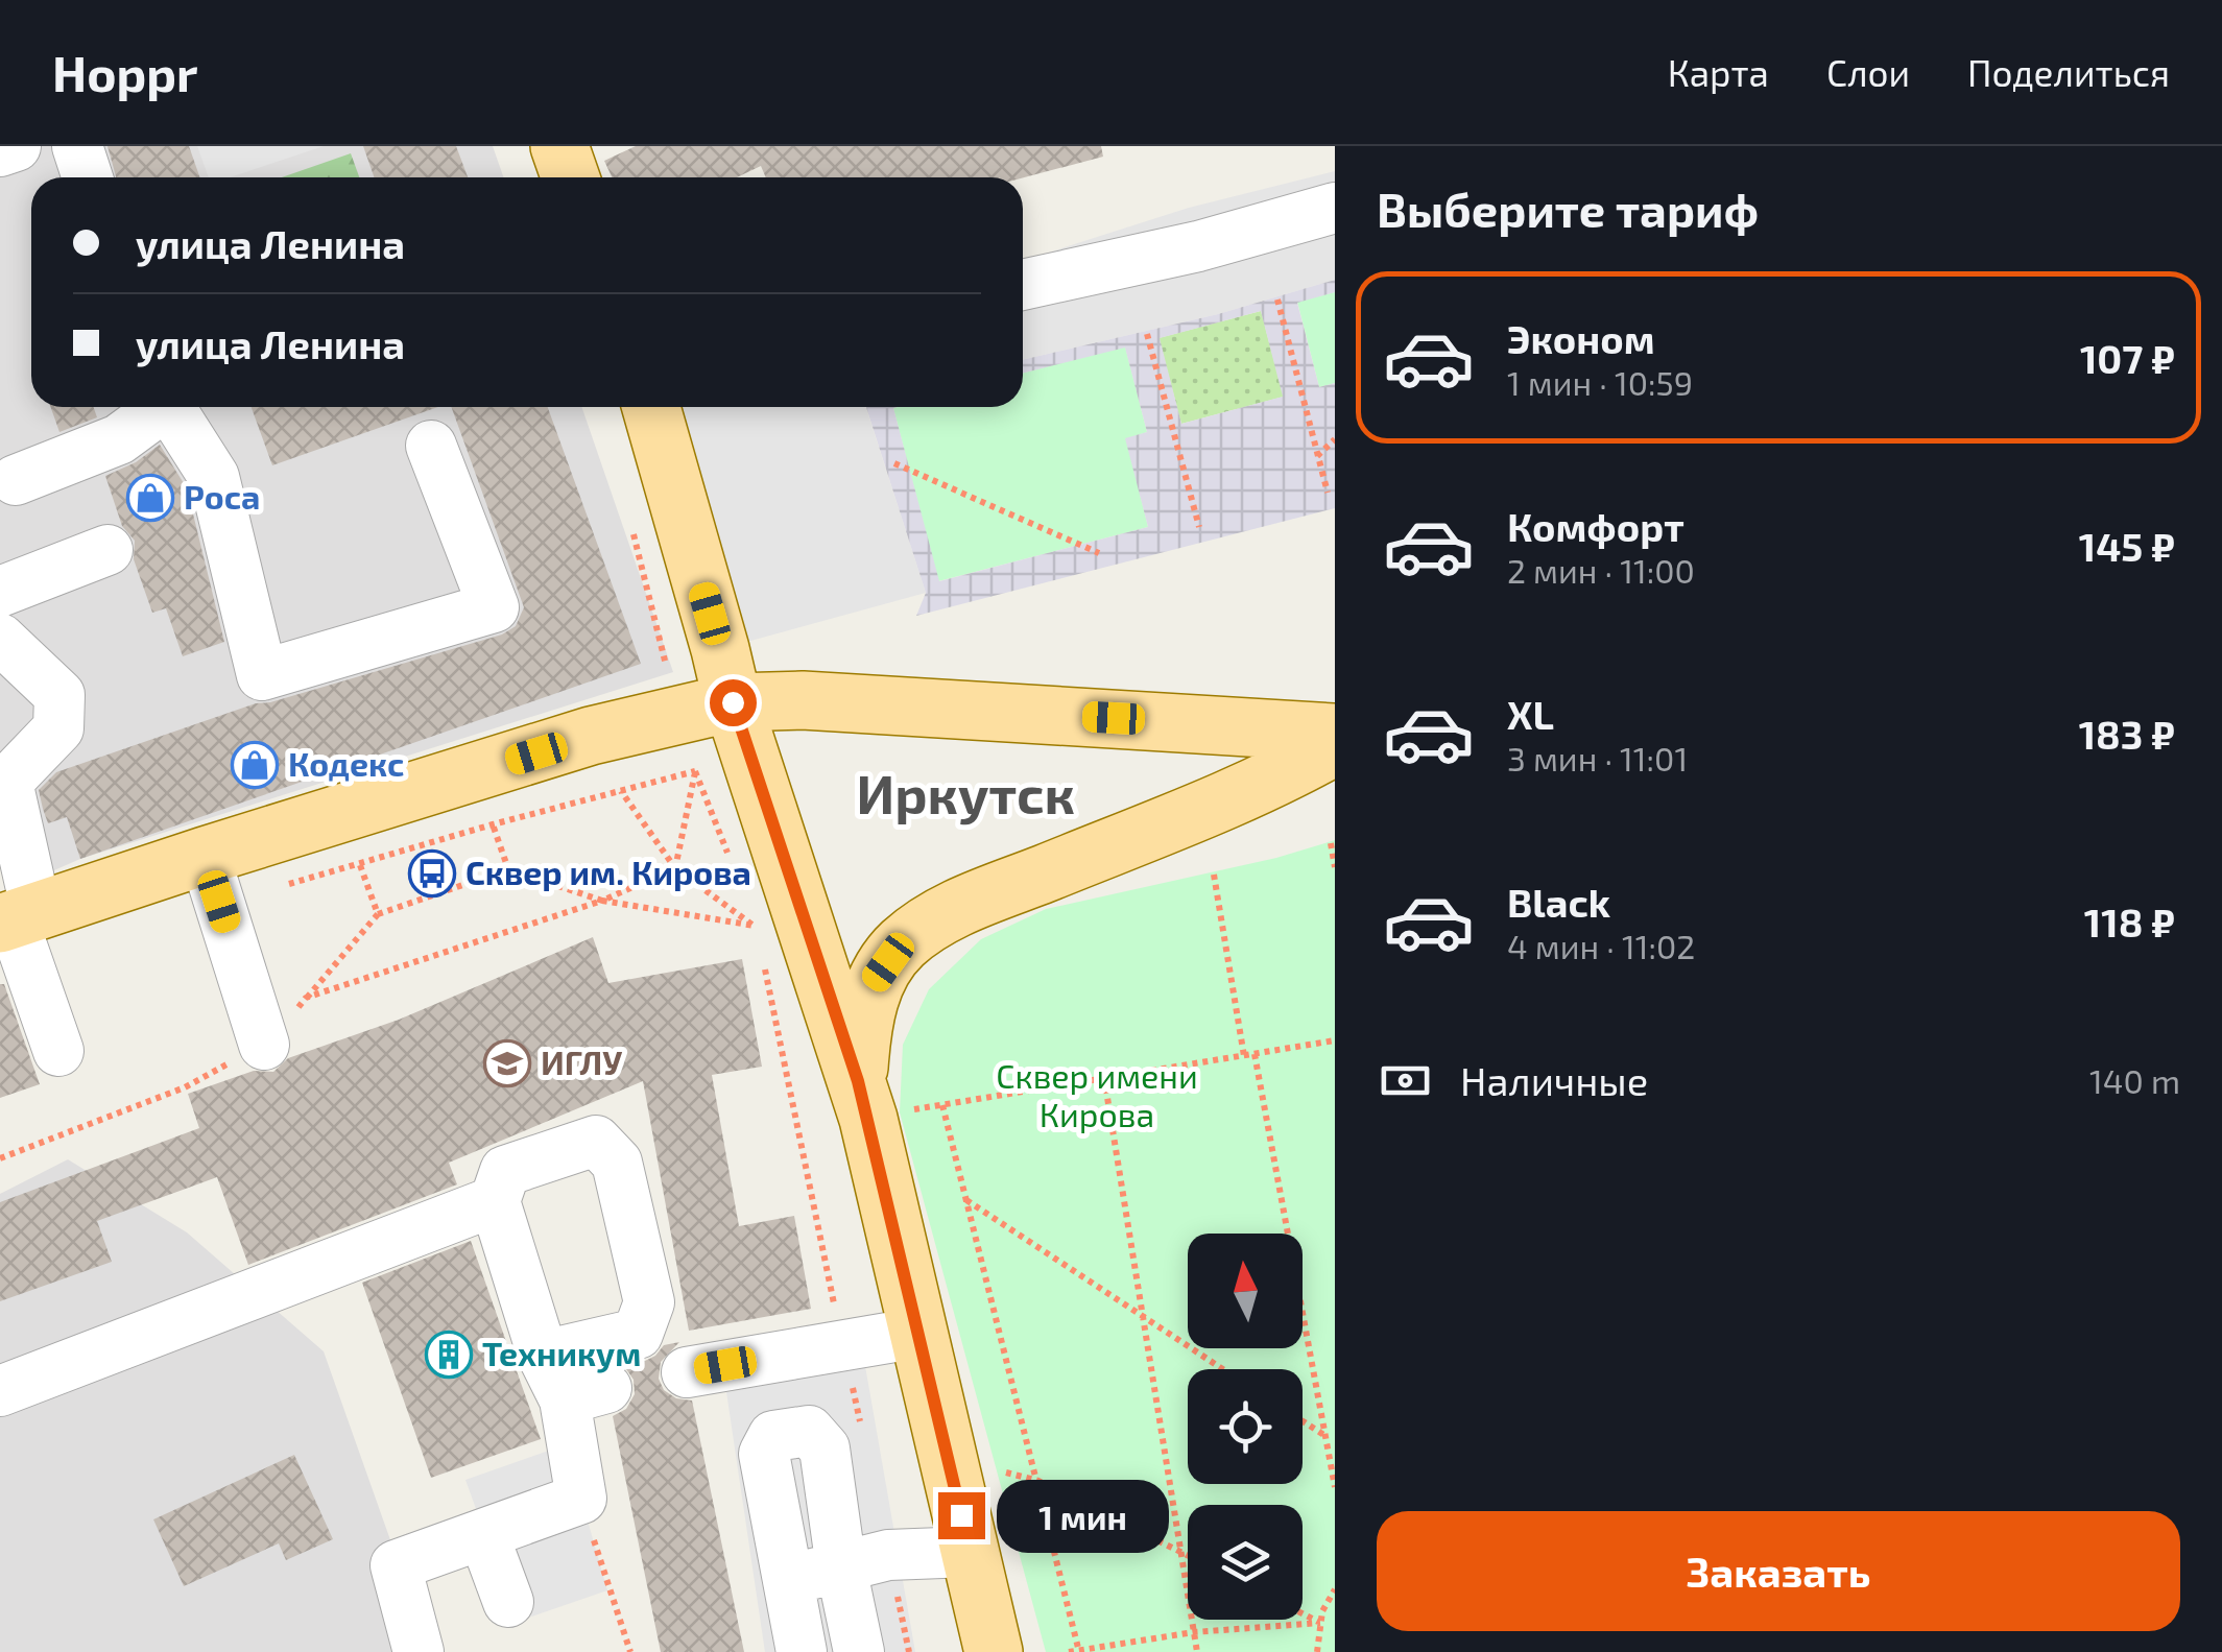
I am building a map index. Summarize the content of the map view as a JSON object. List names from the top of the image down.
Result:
{
  "districts": ["Иркутск"],
  "parks": ["Сквер имени Кирова"],
  "places": {
    "shop": ["Роса", "Кодекс"],
    "bus stop": ["Сквер им. Кирова"],
    "school or university": ["ИГЛУ"],
    "building": ["Техникум"]
  },
  "north": "top",
  "page": {
    "header": "Hoppr",
    "nav": ["Карта", "Слои", "Поделиться"],
    "heading": "Выберите тариф",
    "banner": ["улица Ленина", "улица Ленина"],
    "list": [
      {
        "name": "Эконом",
        "note": "1 мин · 10:59",
        "value": "107 ₽"
      },
      {
        "name": "Комфорт",
        "note": "2 мин · 11:00",
        "value": "145 ₽"
      },
      {
        "name": "XL",
        "note": "3 мин · 11:01",
        "value": "183 ₽"
      },
      {
        "name": "Black",
        "note": "4 мин · 11:02",
        "value": "118 ₽"
      }
    ],
    "pay": ["Наличные", "140 m"],
    "bubble": "1 мин",
    "buttons": "Заказать"
  }
}
